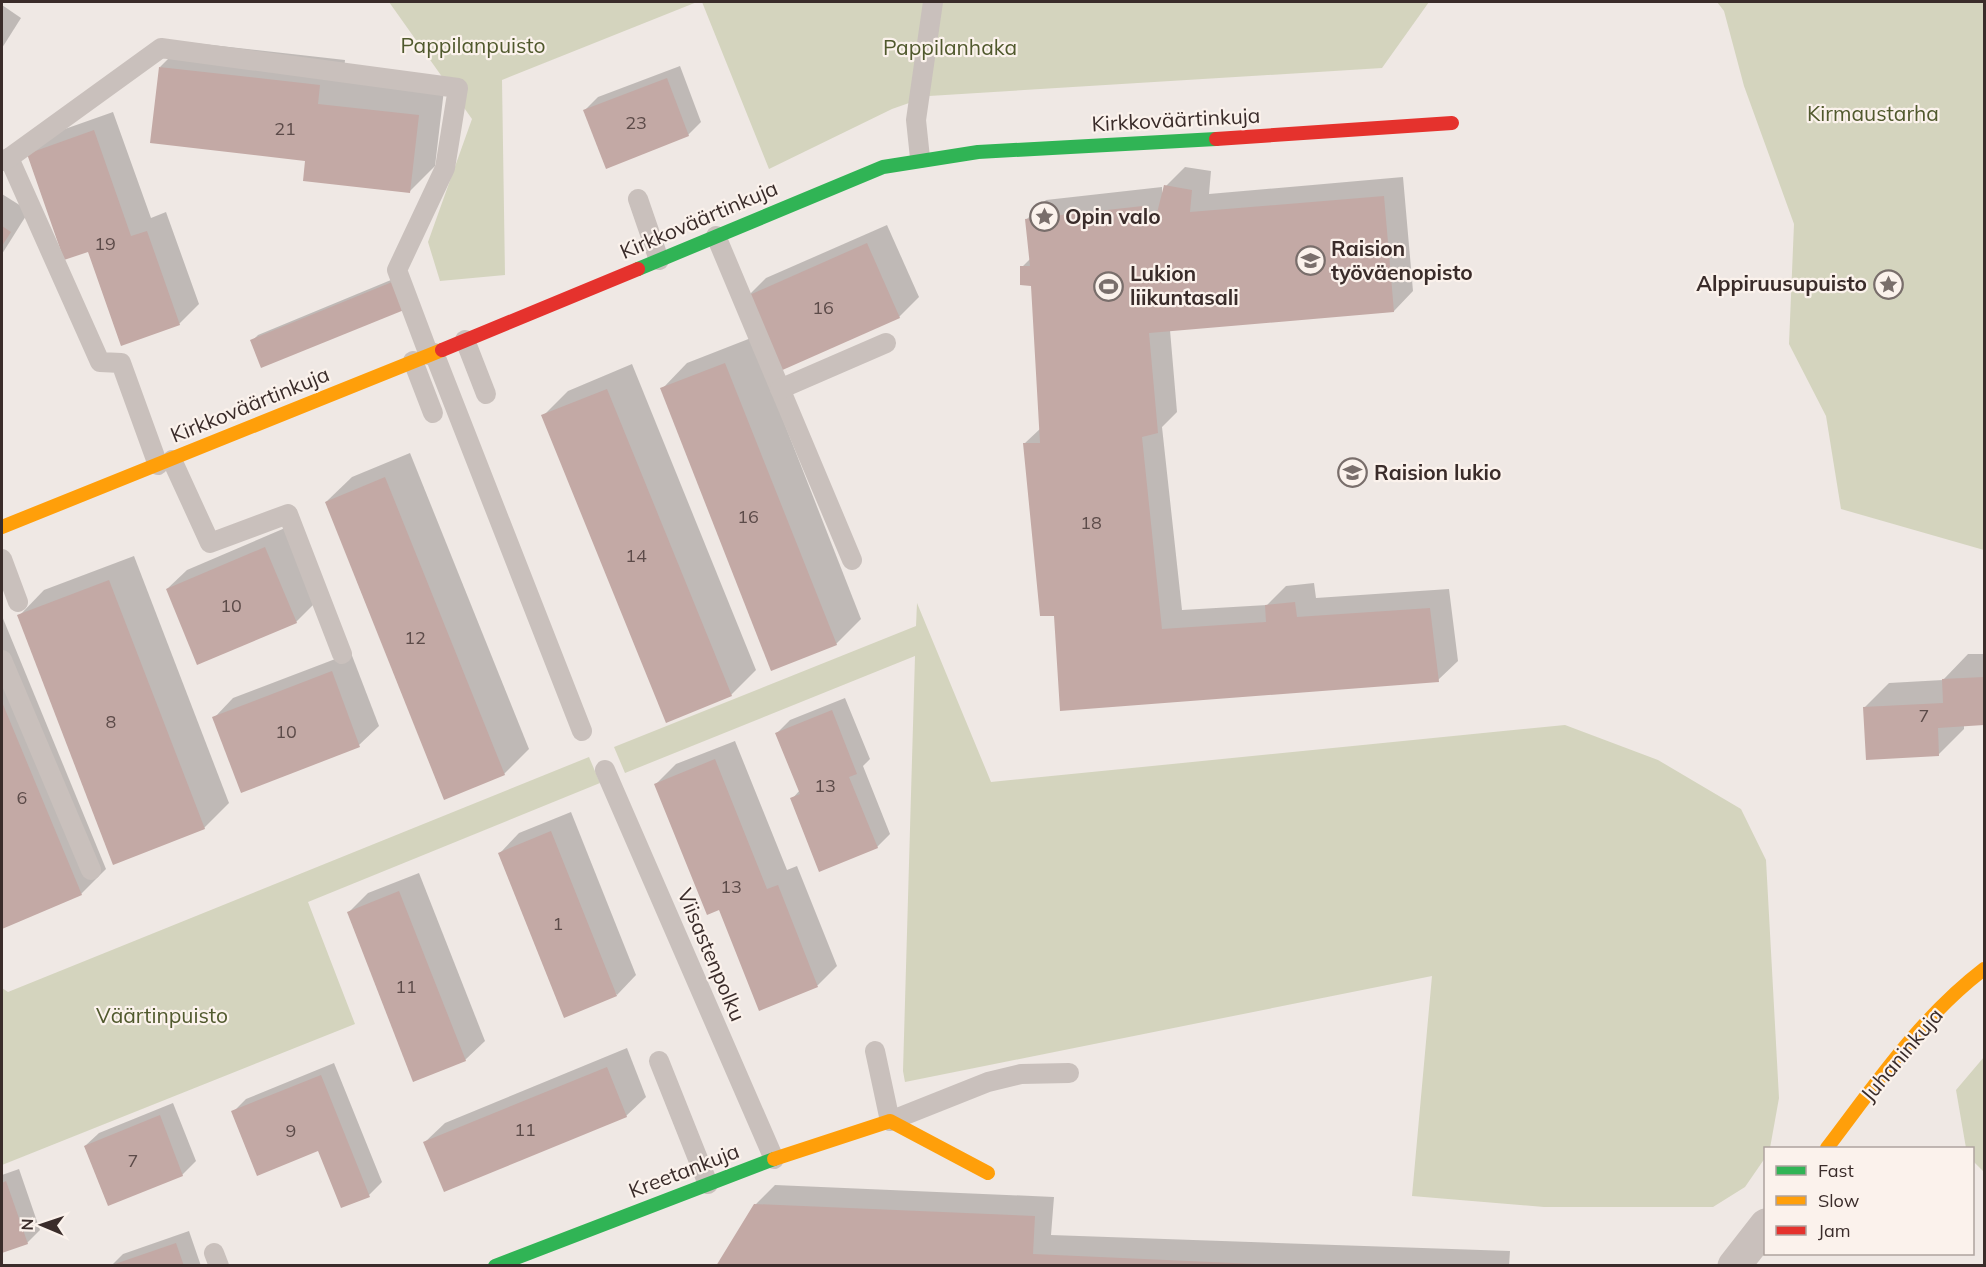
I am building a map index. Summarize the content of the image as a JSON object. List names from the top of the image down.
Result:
{
  "streets": {
    "street": ["Kirkkoväärtinkuja", "Juhaninkuja", "Kreetankuja"],
    "lane": ["Viisastenpolku"]
  },
  "crossings": [
    ["Viisastenpolku", "Kreetankuja"]
  ],
  "parks": [
    "Pappilanpuisto",
    "Pappilanhaka",
    "Kirmaustarha",
    "Väärtinpuisto"
  ],
  "places": {
    "place": ["Opin valo", "Alppiruusupuisto"],
    "school or university": ["Raision työväenopisto", "Raision lukio"],
    "sports": ["Lukion liikuntasali"]
  },
  "house_numbers": [
    "23",
    "21",
    "19",
    "16",
    "16",
    "18",
    "14",
    "10",
    "12",
    "7",
    "8",
    "10",
    "13",
    "6",
    "13",
    "1",
    "11",
    "11",
    "9",
    "7"
  ],
  "legend": ["Fast", "Slow", "Jam"],
  "north": "left"
}
